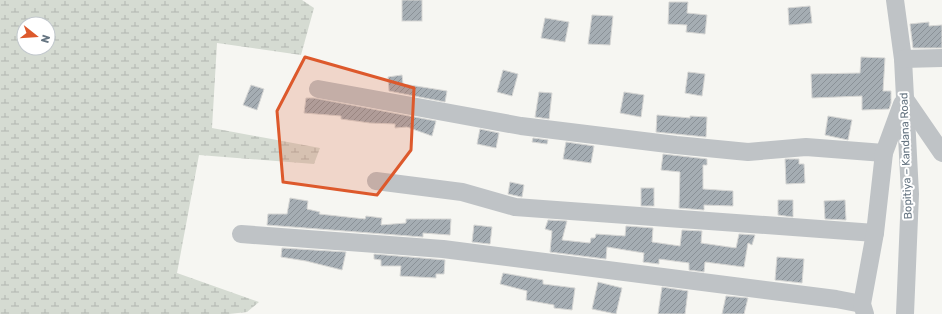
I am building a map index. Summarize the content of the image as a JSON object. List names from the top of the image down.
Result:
{
  "streets": {
    "street": ["Bopitiya – Kandana Road"]
  },
  "north": "right"
}
